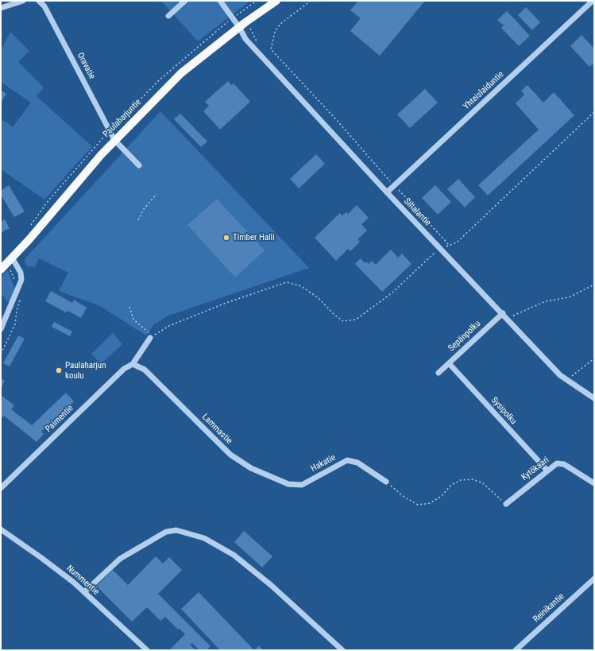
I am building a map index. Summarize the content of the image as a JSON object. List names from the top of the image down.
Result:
{
  "streets": {
    "main road": ["Paulaharjuntie"],
    "street": [
      "Oravatie",
      "Yhteislaiduntie",
      "Siltalantie",
      "Sepänpolku",
      "Sysipolku",
      "Paimentie",
      "Lammastie",
      "Hakatie",
      "Kytökaari",
      "Nummentie",
      "Reinikantie"
    ]
  },
  "crossings": [
    ["Oravatie", "Paulaharjuntie"],
    ["Yhteislaiduntie", "Siltalantie"],
    ["Paulaharjuntie", "Siltalantie"],
    ["Siltalantie", "Sepänpolku"],
    ["Sepänpolku", "Sysipolku"],
    ["Sysipolku", "Kytökaari"],
    ["Paimentie", "Lammastie"],
    ["Lammastie", "Hakatie"]
  ],
  "places": ["Timber Halli", "Paulaharjun koulu"]
}
